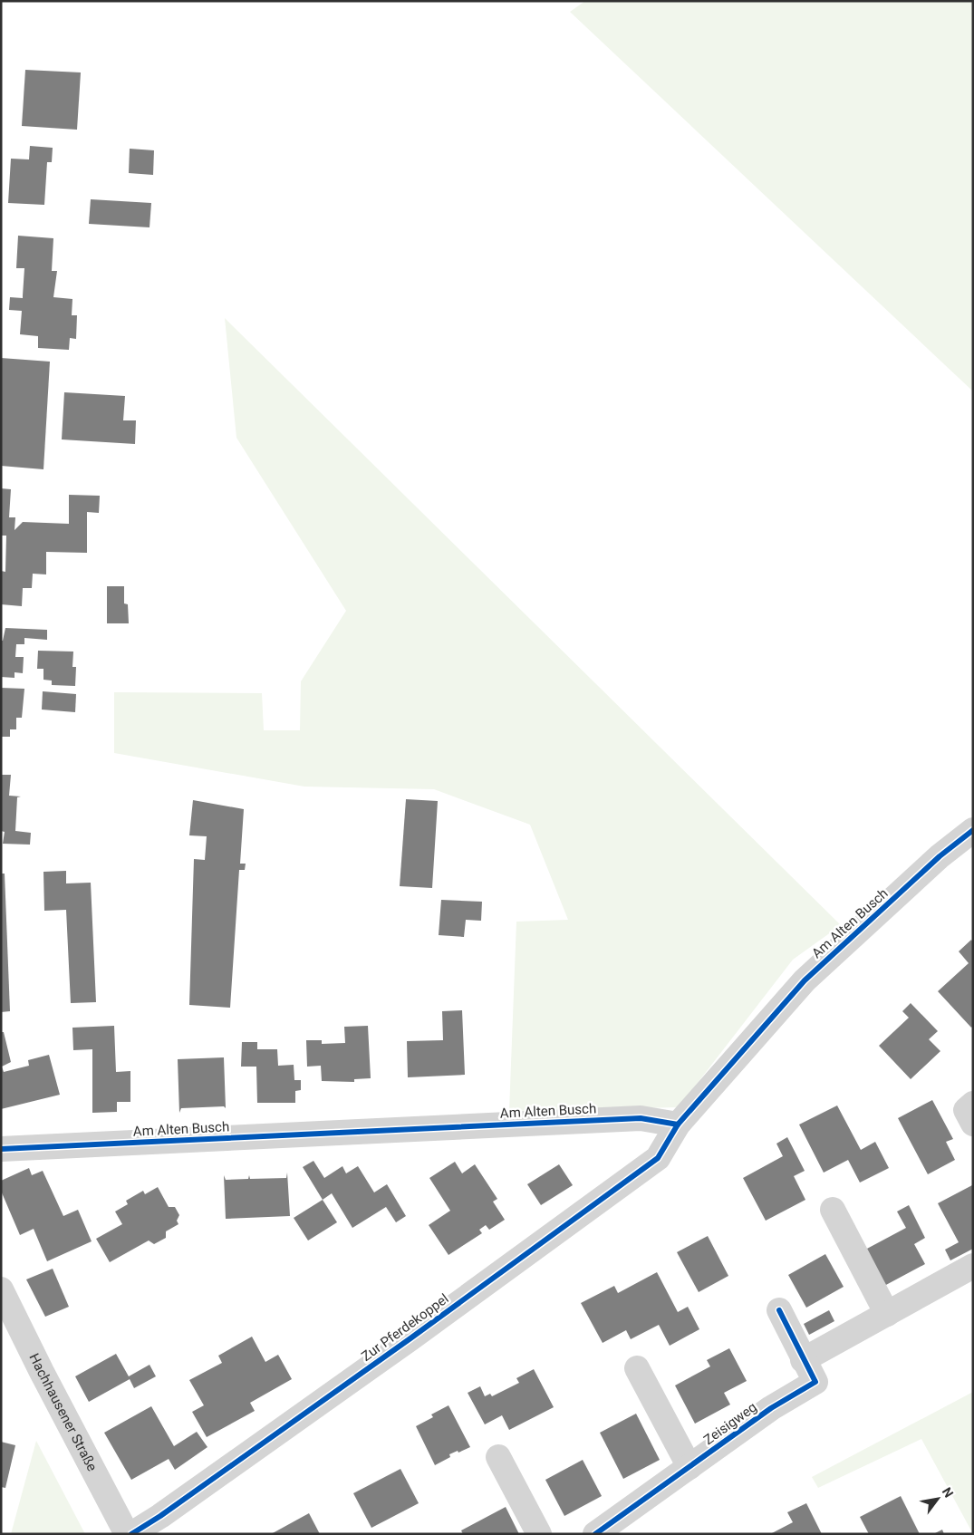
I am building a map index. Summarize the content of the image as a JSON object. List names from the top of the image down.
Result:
{
  "streets": {
    "street": [
      "Am Alten Busch",
      "Zur Pferdekoppel",
      "Hachhausener Straße",
      "Zeisigweg"
    ]
  },
  "crossings": [
    ["Am Alten Busch", "Zur Pferdekoppel"]
  ],
  "north": "top right"
}
